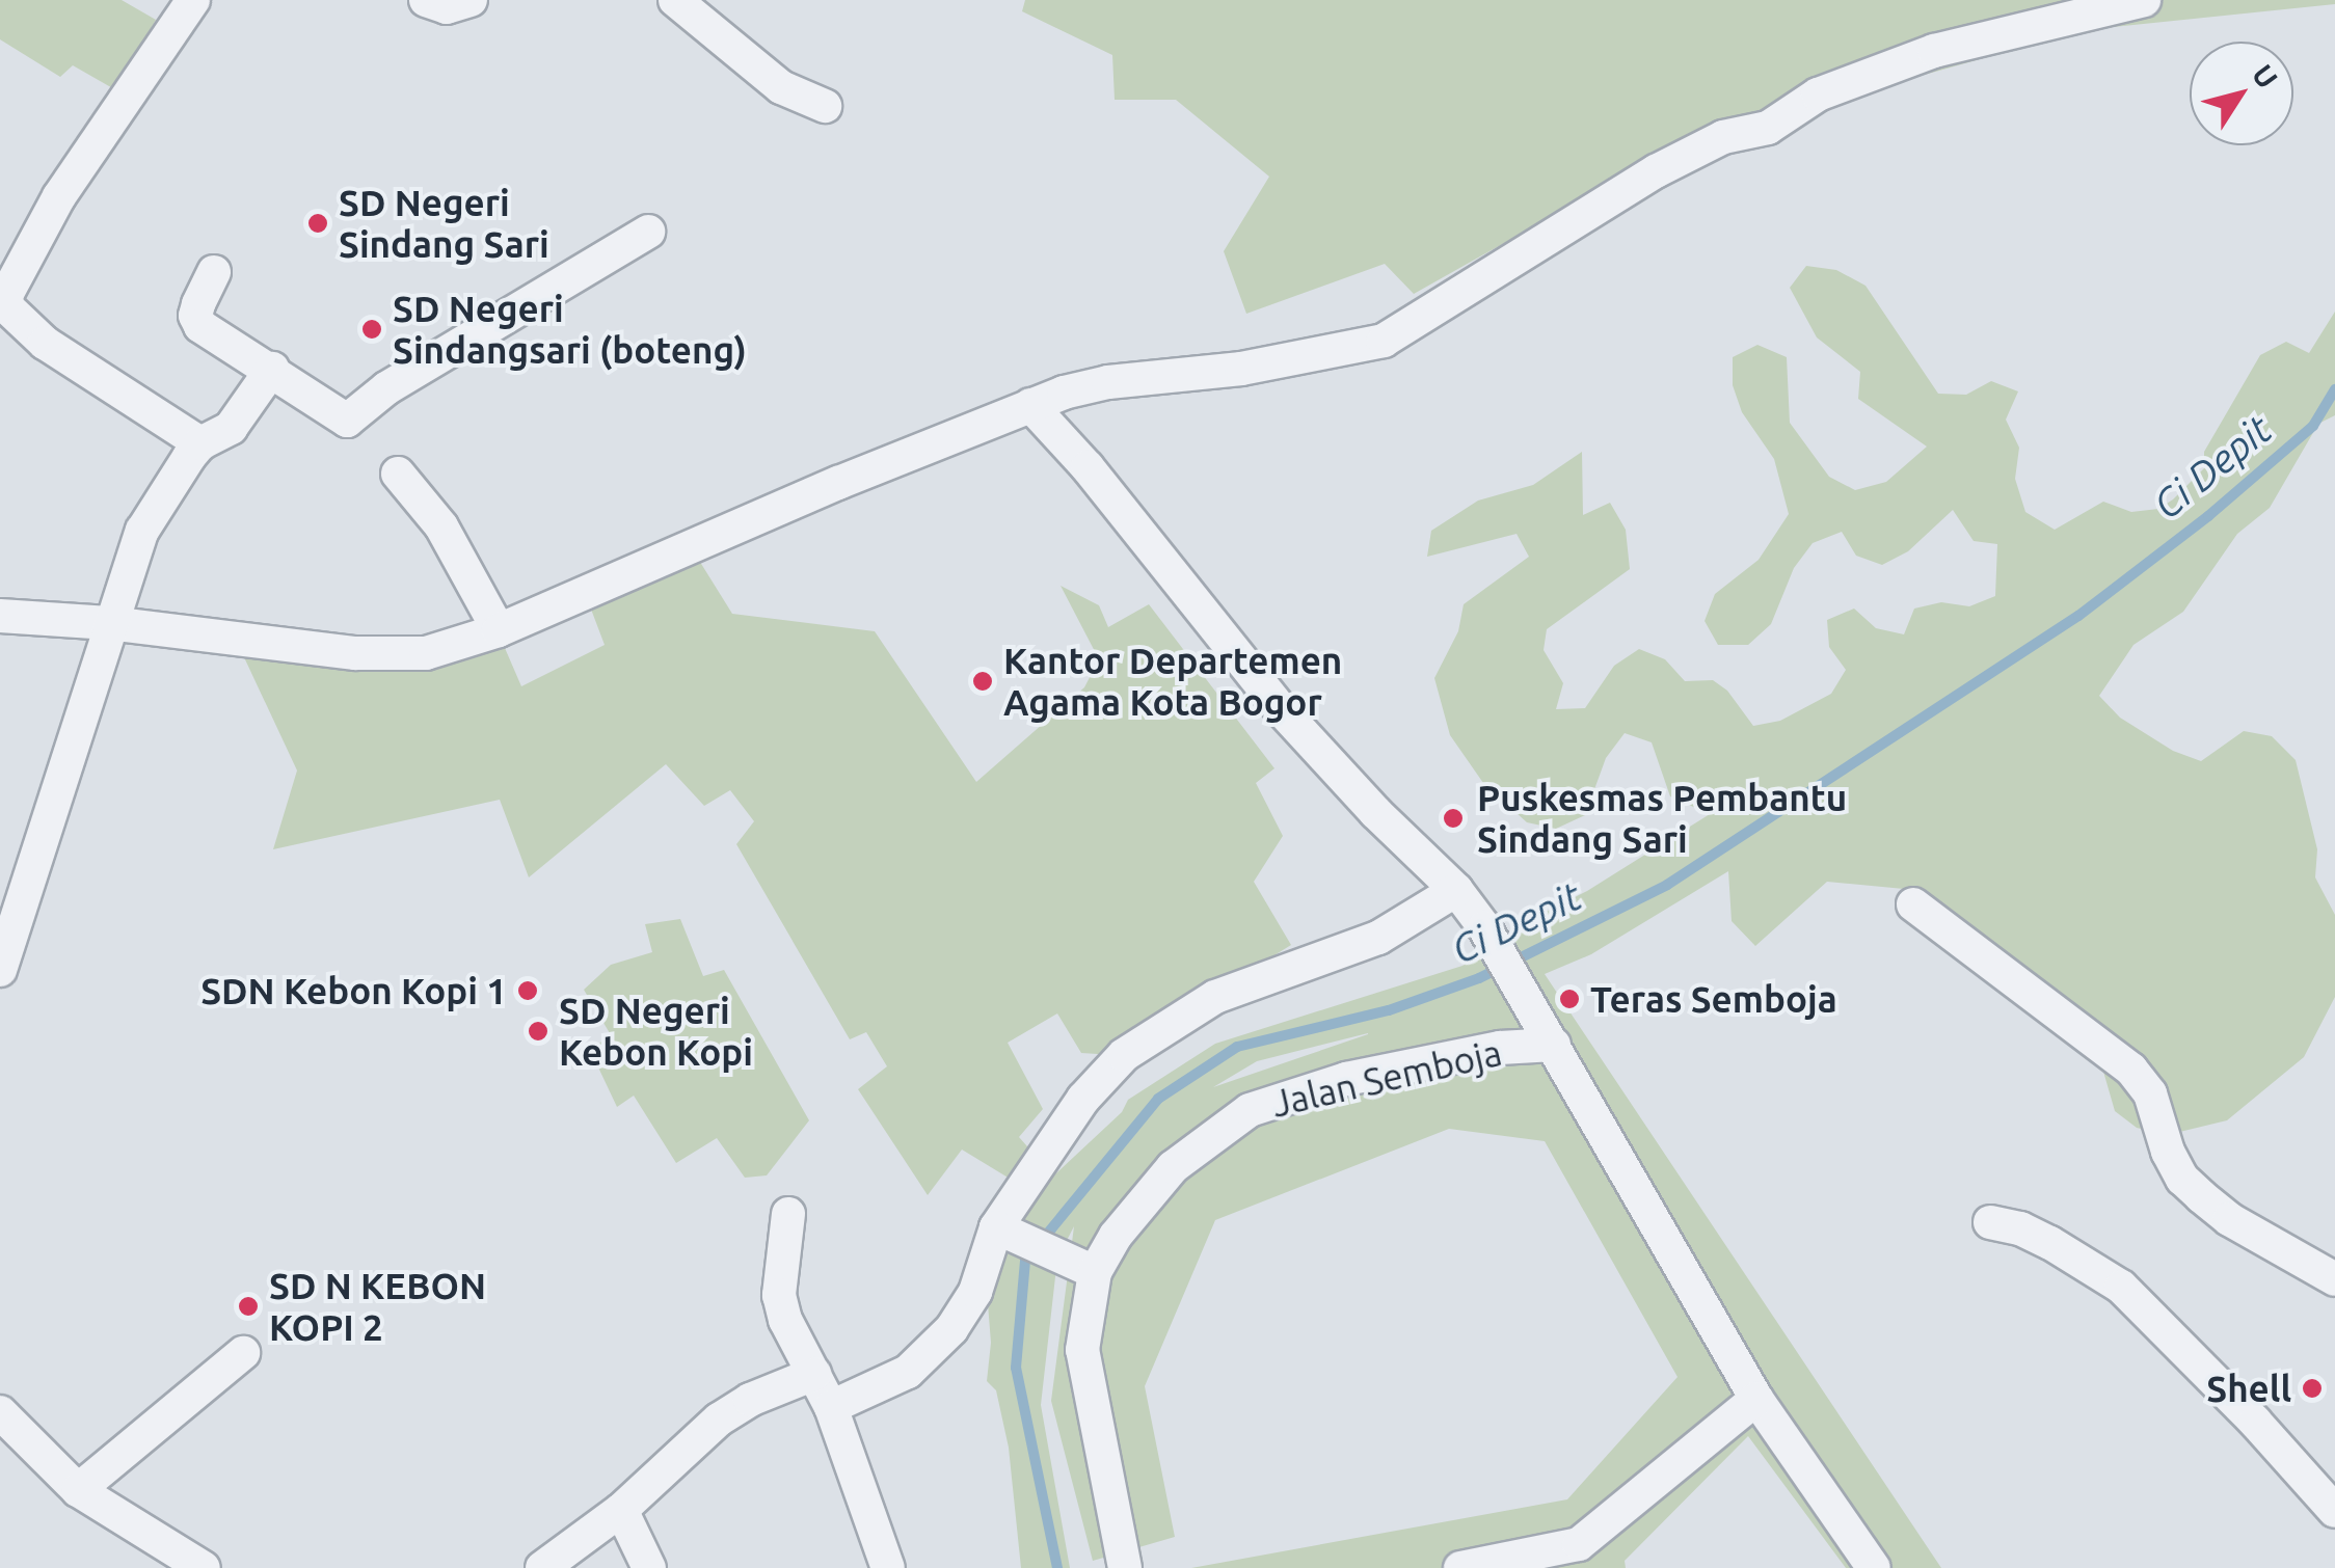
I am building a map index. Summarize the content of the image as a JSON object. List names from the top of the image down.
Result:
{
  "streets": {
    "street": ["Jalan Semboja"]
  },
  "water": ["Ci Depit"],
  "places": [
    "SD Negeri Sindang Sari",
    "SD Negeri Sindangsari (boteng)",
    "Kantor Departemen Agama Kota Bogor",
    "Puskesmas Pembantu Sindang Sari",
    "SDN Kebon Kopi 1",
    "Teras Semboja",
    "SD Negeri Kebon Kopi",
    "SD N KEBON KOPI 2",
    "Shell"
  ],
  "north": "top right"
}
